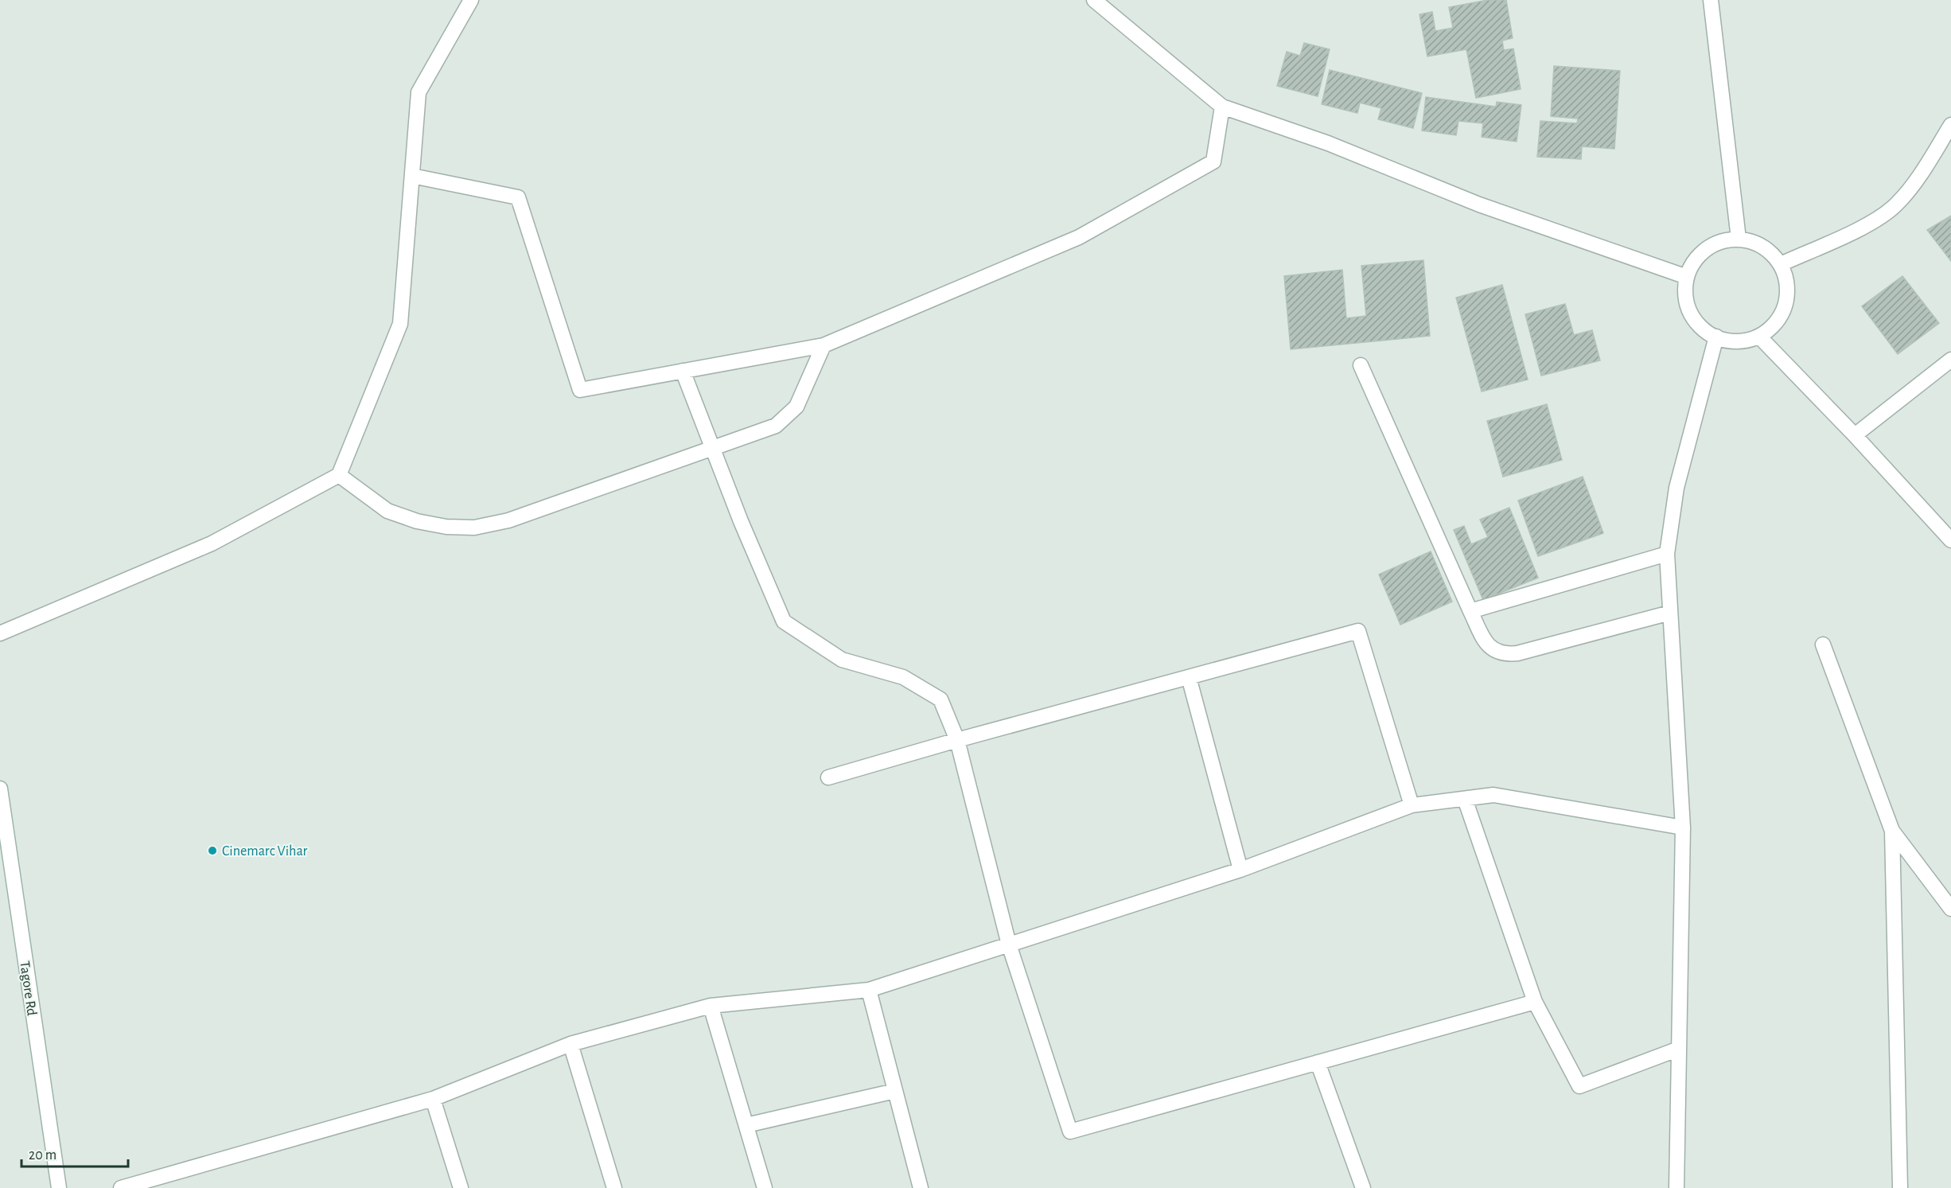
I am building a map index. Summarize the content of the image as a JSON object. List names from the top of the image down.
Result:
{
  "streets": {
    "street": ["Tagore Rd"]
  },
  "places": ["Cinemarc Vihar"],
  "scale_bar": "20 m"
}
